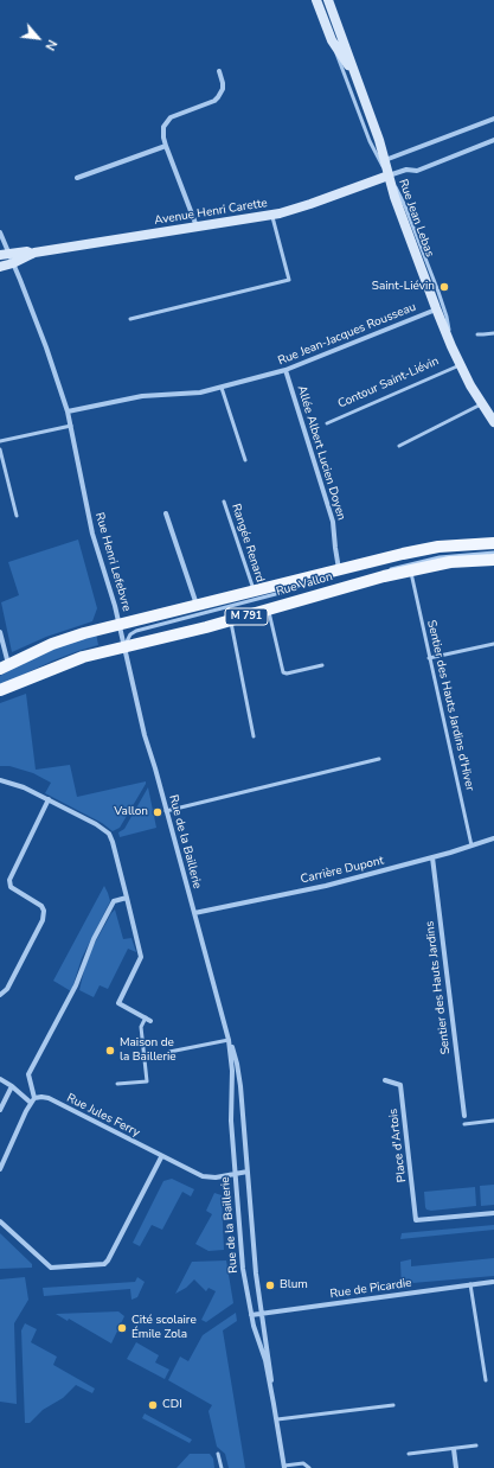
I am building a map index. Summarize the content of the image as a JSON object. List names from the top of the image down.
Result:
{
  "streets": {
    "main road": [
      "Avenue Henri Carette",
      "Rue Jean Lebas",
      "Rue Vallon",
      "M 791"
    ],
    "street": [
      "Rue Jean-Jacques Rousseau",
      "Allée Albert Lucien Doyen",
      "Rue Henri Lefebvre",
      "Rue de la Baillerie",
      "Carrière Dupont",
      "Sentier des Hauts Jardins",
      "Rue Jules Ferry",
      "Place d'Artois",
      "Rue de Picardie"
    ],
    "lane": ["Contour Saint-Liévin", "Rangée Renard", "Sentier des Hauts Jardins d'Hiver"]
  },
  "crossings": [
    ["Avenue Henri Carette", "Rue Jean Lebas"],
    ["Avenue Henri Carette", "Rue Henri Lefebvre"],
    ["Rue Jean Lebas", "Rue Jean-Jacques Rousseau"],
    ["Rue Jean Lebas", "Contour Saint-Liévin"],
    ["Rue Jean-Jacques Rousseau", "Allée Albert Lucien Doyen"],
    ["Rue Jean-Jacques Rousseau", "Rue Henri Lefebvre"],
    ["Allée Albert Lucien Doyen", "Rue Vallon"],
    ["Rangée Renard", "Rue Vallon"],
    ["Rue Henri Lefebvre", "Rue Vallon"],
    ["Rue Henri Lefebvre", "Rue de la Baillerie"],
    ["Rue Vallon", "Sentier des Hauts Jardins d'Hiver"],
    ["Rue Vallon", "Rue de la Baillerie"],
    ["Sentier des Hauts Jardins d'Hiver", "Carrière Dupont"],
    ["Rue de la Baillerie", "Carrière Dupont"],
    ["Rue de la Baillerie", "Rue Jules Ferry"],
    ["Rue de la Baillerie", "Rue de Picardie"],
    ["Carrière Dupont", "Sentier des Hauts Jardins"]
  ],
  "places": [
    "Saint-Liévin",
    "Vallon",
    "Maison de la Baillerie",
    "Blum",
    "Cité scolaire Émile Zola",
    "CDI"
  ],
  "north": "bottom right"
}
